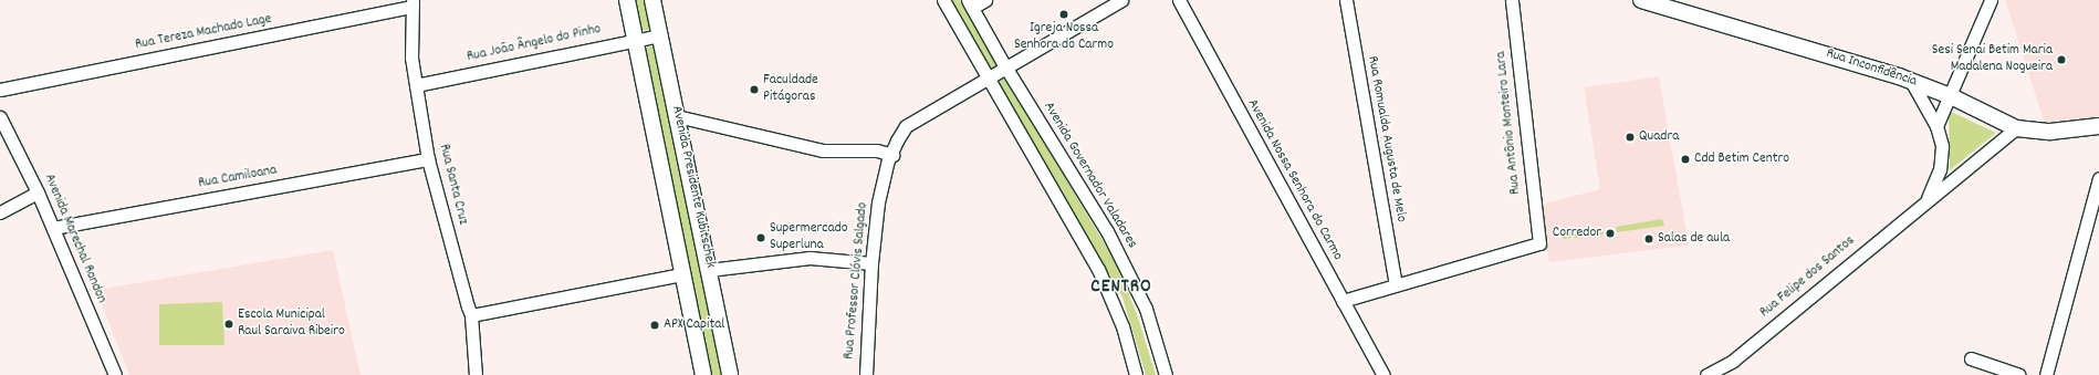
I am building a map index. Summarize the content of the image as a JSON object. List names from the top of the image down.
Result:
{
  "streets": {
    "main road": ["Rua Inconfidência", "Avenida Presidente Kubitschek"],
    "street": [
      "Rua Tereza Machado Lage",
      "Rua João Ângelo do Pinho",
      "Rua Antônio Monteiro Lara",
      "Rua Romualda Augusta de Melo",
      "Avenida Governador Valadares",
      "Rua Camiloana",
      "Avenida Nossa Senhora do Carmo",
      "Rua Santa Cruz",
      "Avenida Marechal Rondon",
      "Rua Felipe dos Santos",
      "Rua Professor Clóvis Salgado"
    ]
  },
  "crossings": [
    ["Rua Tereza Machado Lage", "Rua Santa Cruz"],
    ["Rua João Ângelo do Pinho", "Rua Santa Cruz"],
    ["Rua João Ângelo do Pinho", "Avenida Presidente Kubitschek"],
    ["Rua Inconfidência", "Rua Felipe dos Santos"],
    ["Rua Antônio Monteiro Lara", "Rua Romualda Augusta de Melo"],
    ["Avenida Governador Valadares", "Rua Professor Clóvis Salgado"],
    ["Rua Camiloana", "Rua Santa Cruz"],
    ["Rua Camiloana", "Avenida Marechal Rondon"]
  ],
  "districts": ["CENTRO"],
  "places": [
    "Igreja Nossa Senhora do Carmo",
    "Sesi Senai Betim Maria Madalena Nogueira",
    "Faculdade Pitágoras",
    "Quadra",
    "Cdd Betim Centro",
    "Corredor",
    "Supermercado Superluna",
    "Salas de aula",
    "Escola Municipal Raul Saraiva Ribeiro",
    "APX Capital"
  ]
}
